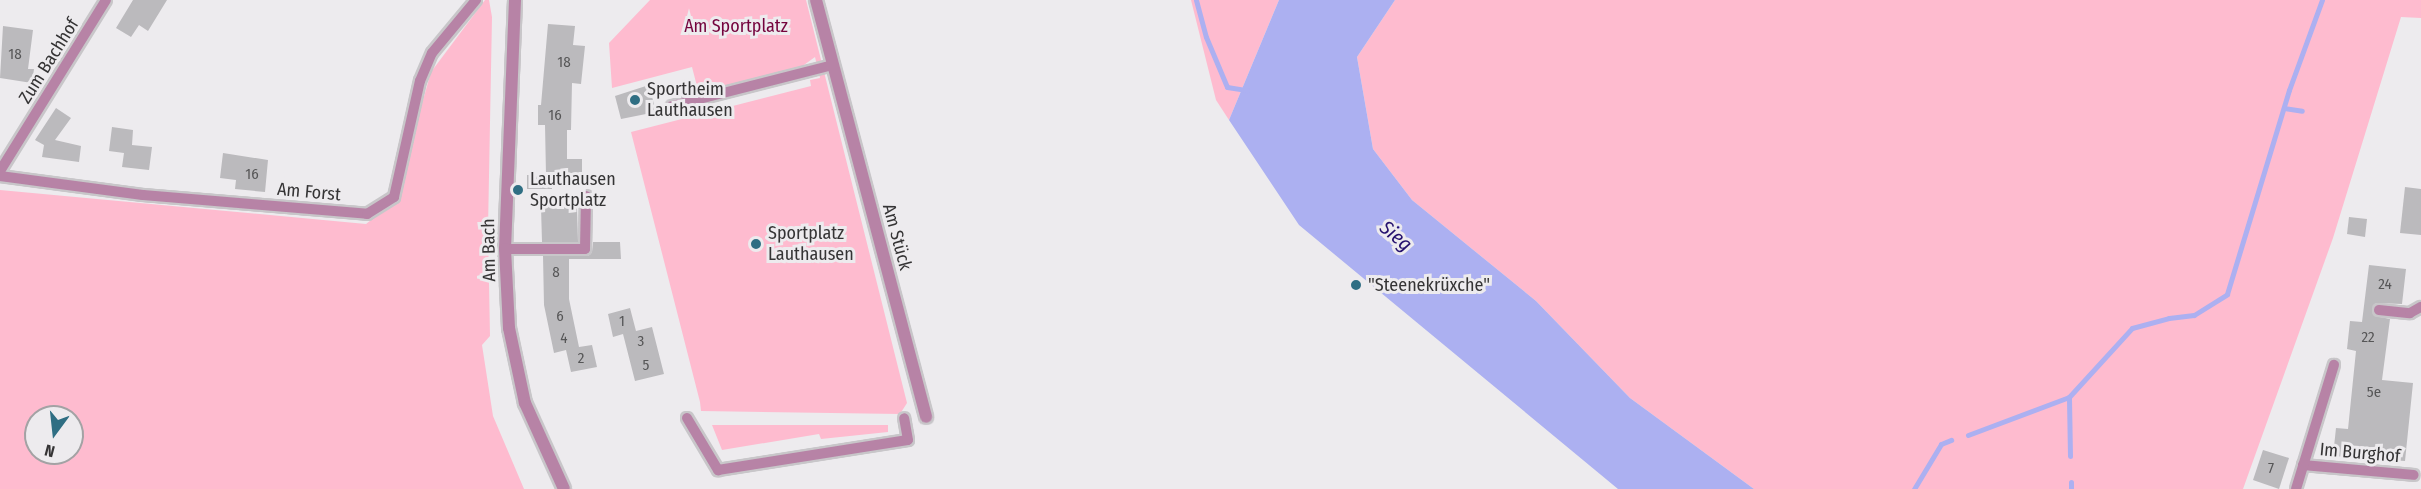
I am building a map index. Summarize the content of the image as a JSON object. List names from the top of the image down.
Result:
{
  "streets": {
    "street": ["Am Stück", "Am Bach"],
    "lane": ["Zum Bachhof", "Am Forst", "Im Burghof"]
  },
  "water": ["Sieg"],
  "parks": ["Am Sportplatz"],
  "places": [
    "Sportheim Lauthausen",
    "Lauthausen Sportplatz",
    "Sportplatz Lauthausen",
    "\"Steenekrüxche\""
  ],
  "house_numbers": [
    "18",
    "18",
    "16",
    "16",
    "8",
    "24",
    "6",
    "1",
    "22",
    "4",
    "3",
    "2",
    "5",
    "5e",
    "7"
  ],
  "north": "bottom"
}
